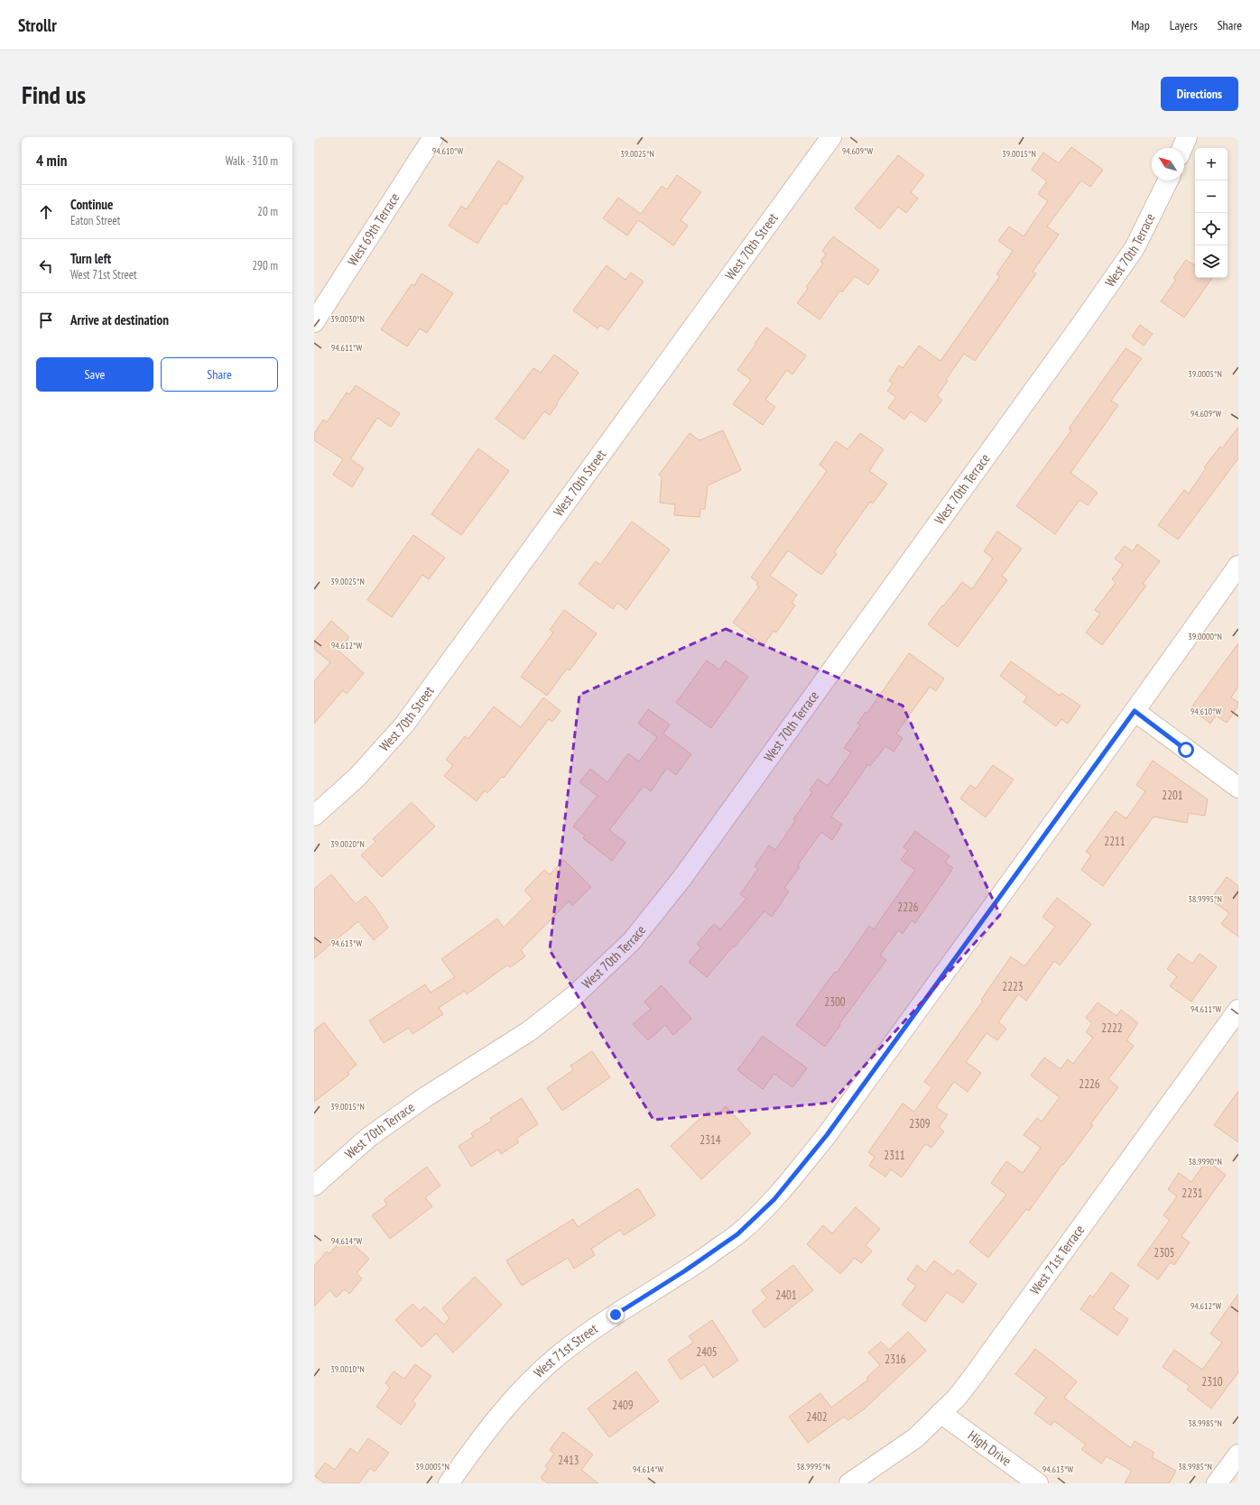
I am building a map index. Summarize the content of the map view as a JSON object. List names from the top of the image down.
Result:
{
  "streets": {
    "street": [
      "West 69th Terrace",
      "West 70th Street",
      "West 70th Terrace",
      "West 71st Terrace",
      "West 71st Street",
      "High Drive"
    ]
  },
  "crossings": [
    ["West 71st Terrace", "High Drive"]
  ],
  "house_numbers": [
    "2201",
    "2211",
    "2226",
    "2223",
    "2300",
    "2222",
    "2226",
    "2309",
    "2314",
    "2311",
    "2231",
    "2305",
    "2401",
    "2405",
    "2316",
    "2310",
    "2409",
    "2402",
    "2413"
  ],
  "north": "top left",
  "page": {
    "header": "Strollr",
    "nav": ["Map", "Layers", "Share"],
    "buttons": [
      "Directions",
      ["Save", "Share"]
    ],
    "title": "Find us",
    "heading": ["4 min", "Walk · 310 m"],
    "map_buttons": ["+", "−"],
    "list": [
      ["Continue", "Eaton Street", "20 m"],
      ["Turn left", "West 71st Street", "290 m"],
      "Arrive at destination"
    ]
  },
  "coordinates": [
    "94.610°W",
    "94.609°W",
    "39.0025°N",
    "39.0015°N",
    "39.0030°N",
    "94.611°W",
    "39.0005°N",
    "39.0000°N",
    "94.612°W",
    "39.0020°N",
    "38.9995°N",
    "94.613°W",
    "38.9990°N",
    "94.614°W",
    "39.0010°N",
    "38.9985°N"
  ]
}
